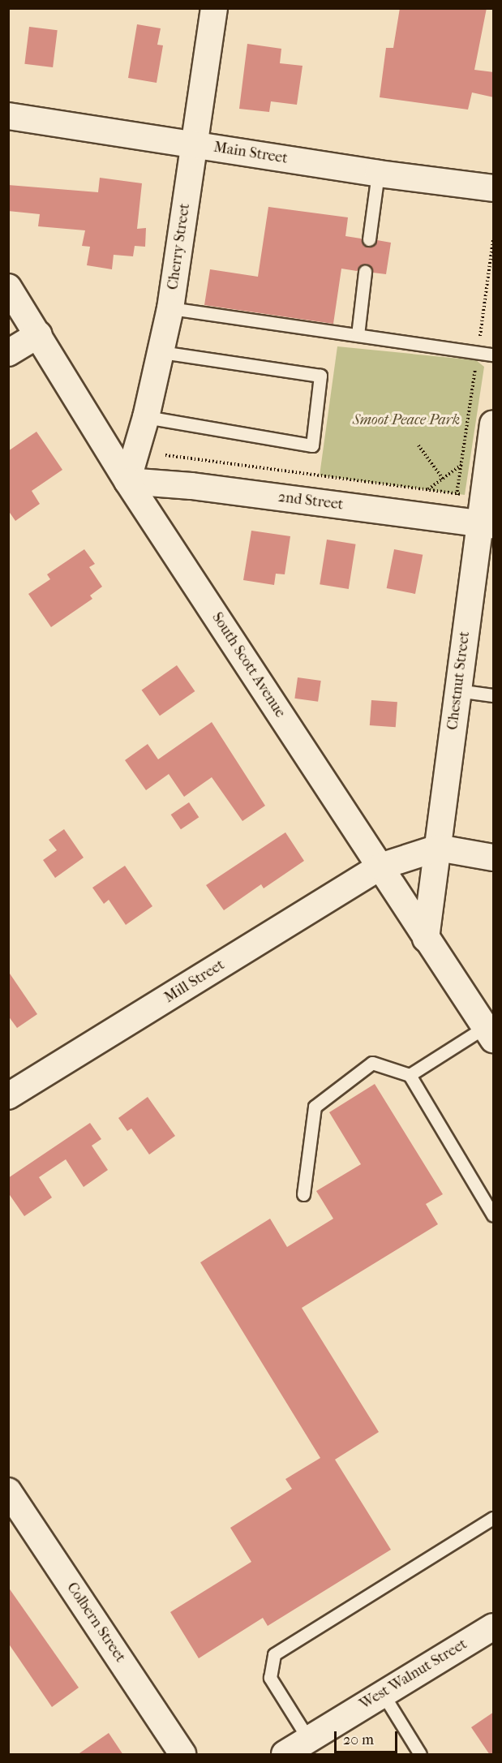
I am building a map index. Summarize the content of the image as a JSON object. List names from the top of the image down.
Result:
{
  "streets": {
    "street": [
      "Main Street",
      "Cherry Street",
      "2nd Street",
      "South Scott Avenue",
      "Chestnut Street",
      "Mill Street",
      "Colbern Street",
      "West Walnut Street"
    ]
  },
  "crossings": [
    ["Main Street", "Cherry Street"],
    ["Cherry Street", "2nd Street"],
    ["Cherry Street", "South Scott Avenue"],
    ["2nd Street", "South Scott Avenue"],
    ["2nd Street", "Chestnut Street"],
    ["South Scott Avenue", "Chestnut Street"],
    ["South Scott Avenue", "Mill Street"],
    ["Chestnut Street", "Mill Street"]
  ],
  "parks": ["Smoot Peace Park"],
  "scale_bar": "20 m"
}
